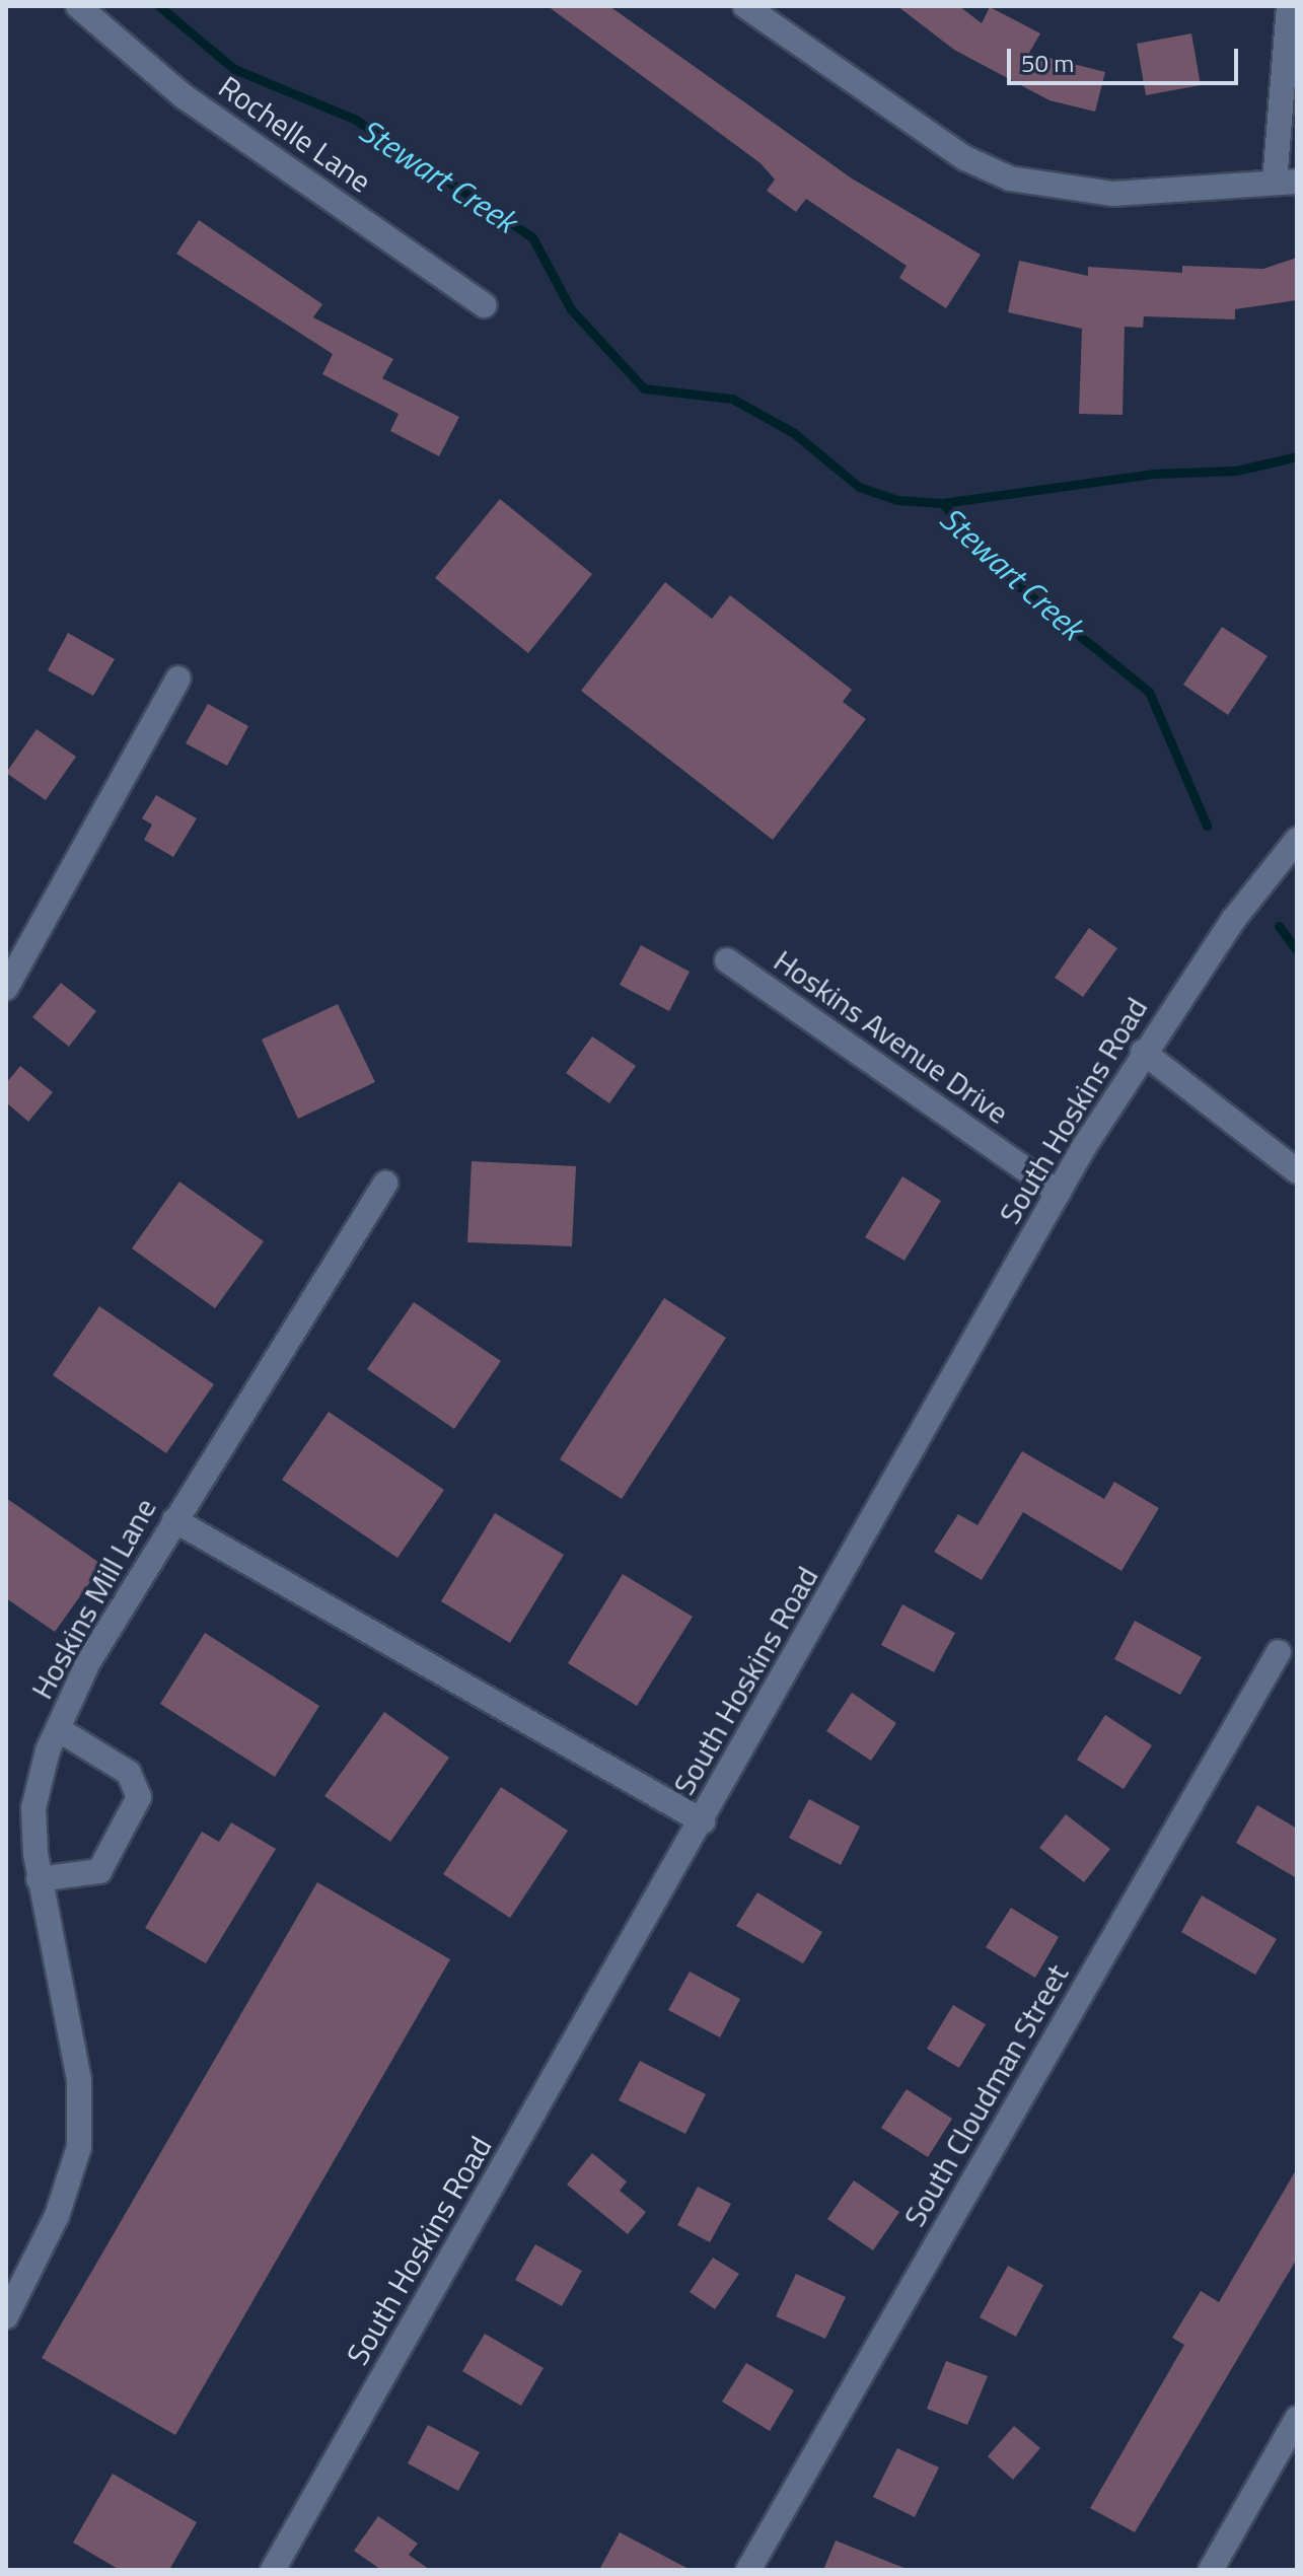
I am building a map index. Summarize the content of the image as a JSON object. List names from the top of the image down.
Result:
{
  "streets": {
    "street": [
      "Rochelle Lane",
      "Hoskins Avenue Drive",
      "South Hoskins Road",
      "Hoskins Mill Lane",
      "South Cloudman Street"
    ]
  },
  "crossings": [
    ["Hoskins Avenue Drive", "South Hoskins Road"]
  ],
  "water": ["Stewart Creek"],
  "scale_bar": "50 m"
}
